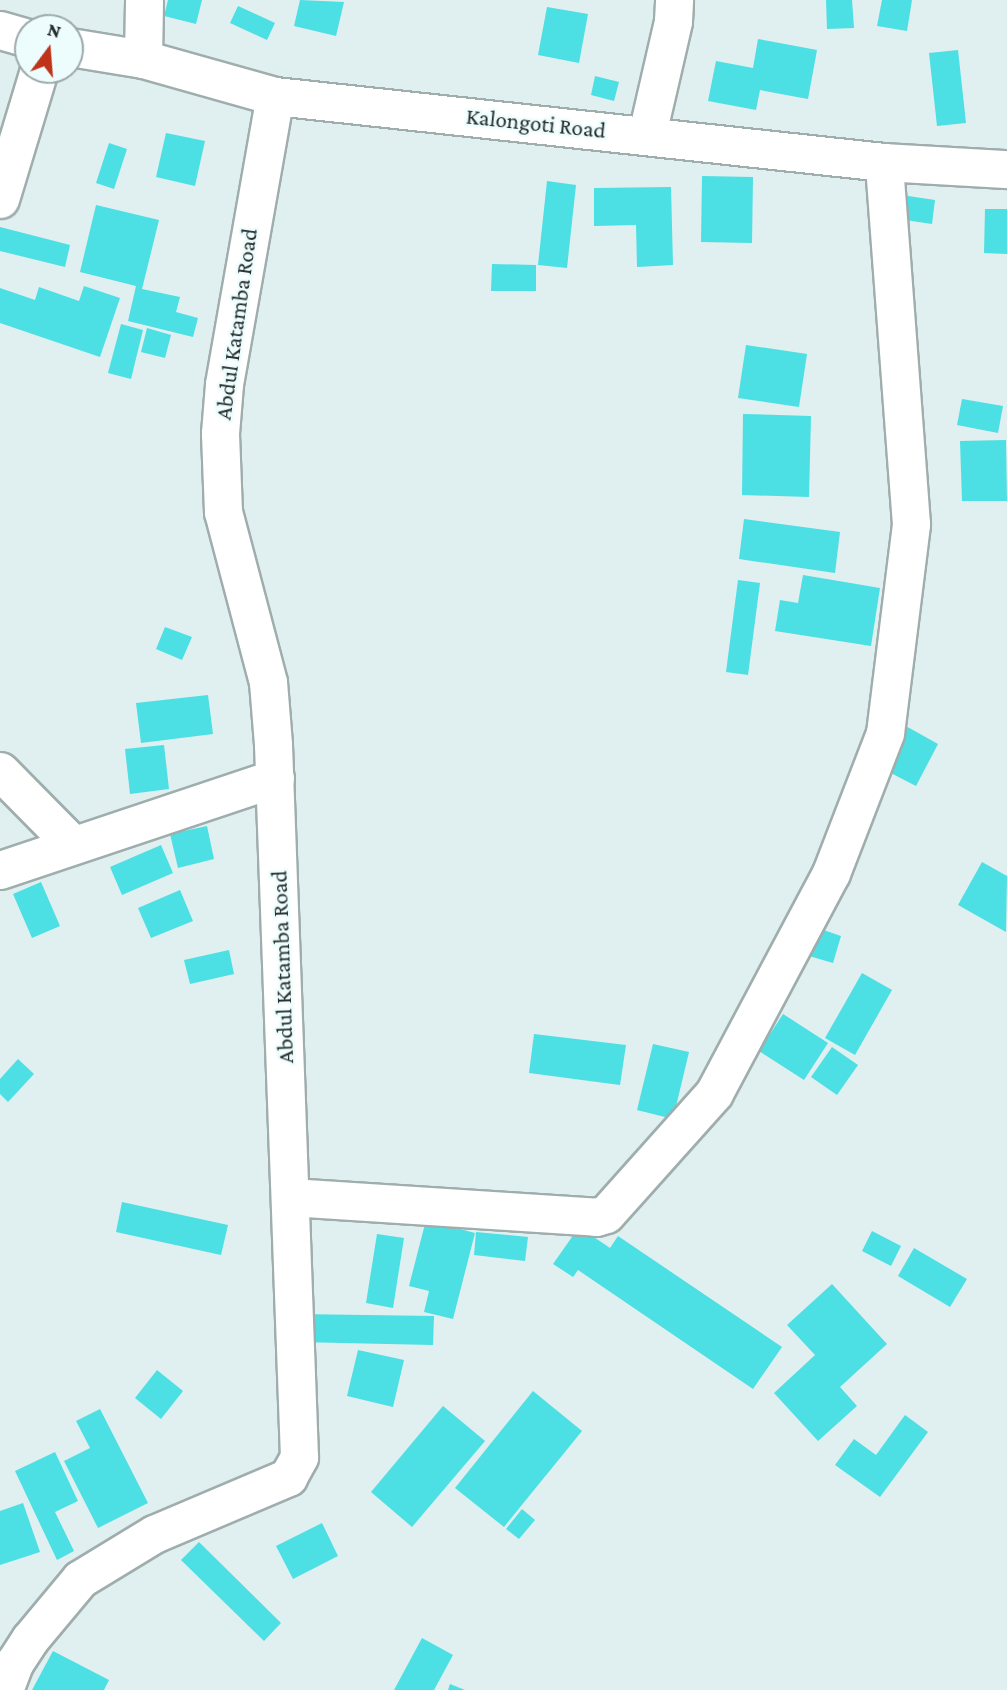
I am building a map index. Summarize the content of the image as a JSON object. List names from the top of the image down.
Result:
{
  "streets": {
    "street": ["Kalongoti Road", "Abdul Katamba Road"]
  },
  "crossings": [
    ["Kalongoti Road", "Abdul Katamba Road"]
  ],
  "north": "top"
}
